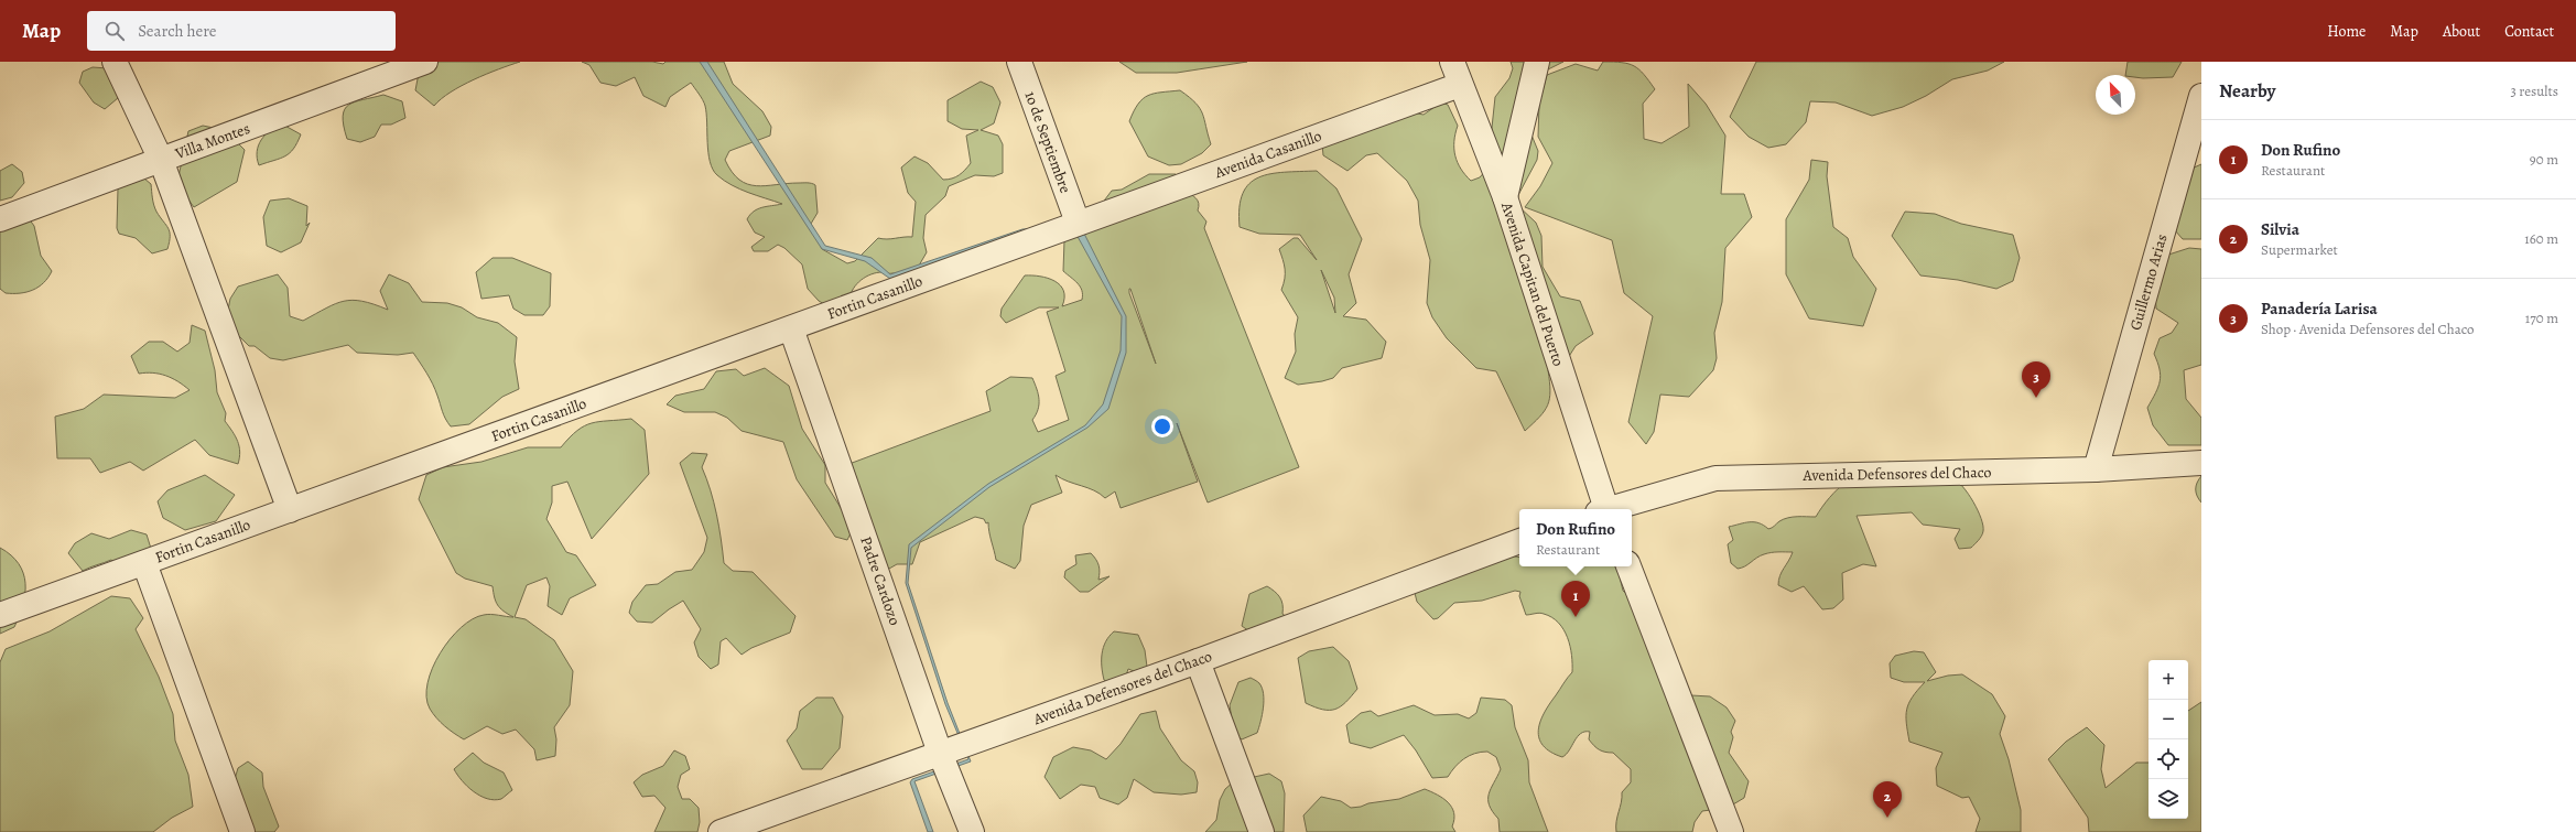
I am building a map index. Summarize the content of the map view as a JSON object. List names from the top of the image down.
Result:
{
  "streets": {
    "street": [
      "Villa Montes",
      "1o de Septiembre",
      "Avenida Casanillo",
      "Guillermo Arias",
      "Avenida Capitan del Puerto",
      "Fortin Casanillo",
      "Avenida Defensores del Chaco",
      "Padre Cardozo"
    ]
  },
  "crossings": [
    ["1o de Septiembre", "Avenida Casanillo"],
    ["1o de Septiembre", "Fortin Casanillo"],
    ["Avenida Casanillo", "Avenida Capitan del Puerto"],
    ["Avenida Casanillo", "Fortin Casanillo"],
    ["Guillermo Arias", "Avenida Defensores del Chaco"],
    ["Fortin Casanillo", "Padre Cardozo"],
    ["Avenida Defensores del Chaco", "Padre Cardozo"]
  ],
  "north": "top left",
  "page": {
    "header": "Map",
    "search": "Search here",
    "nav": [
      "Home",
      "Map",
      "About",
      "Contact"
    ],
    "heading": ["Nearby", "3 results"],
    "list": [
      {
        "mark": "1",
        "name": "Don Rufino",
        "note": "Restaurant",
        "value": "90 m"
      },
      {
        "mark": "2",
        "name": "Silvia",
        "note": "Supermarket",
        "value": "160 m"
      },
      {
        "mark": "3",
        "name": "Panadería Larisa",
        "note": "Shop · Avenida Defensores del Chaco",
        "value": "170 m"
      }
    ],
    "pins": ["3", "1", "2"],
    "popup": ["Don Rufino", "Restaurant"],
    "map_buttons": ["+", "−"]
  }
}
